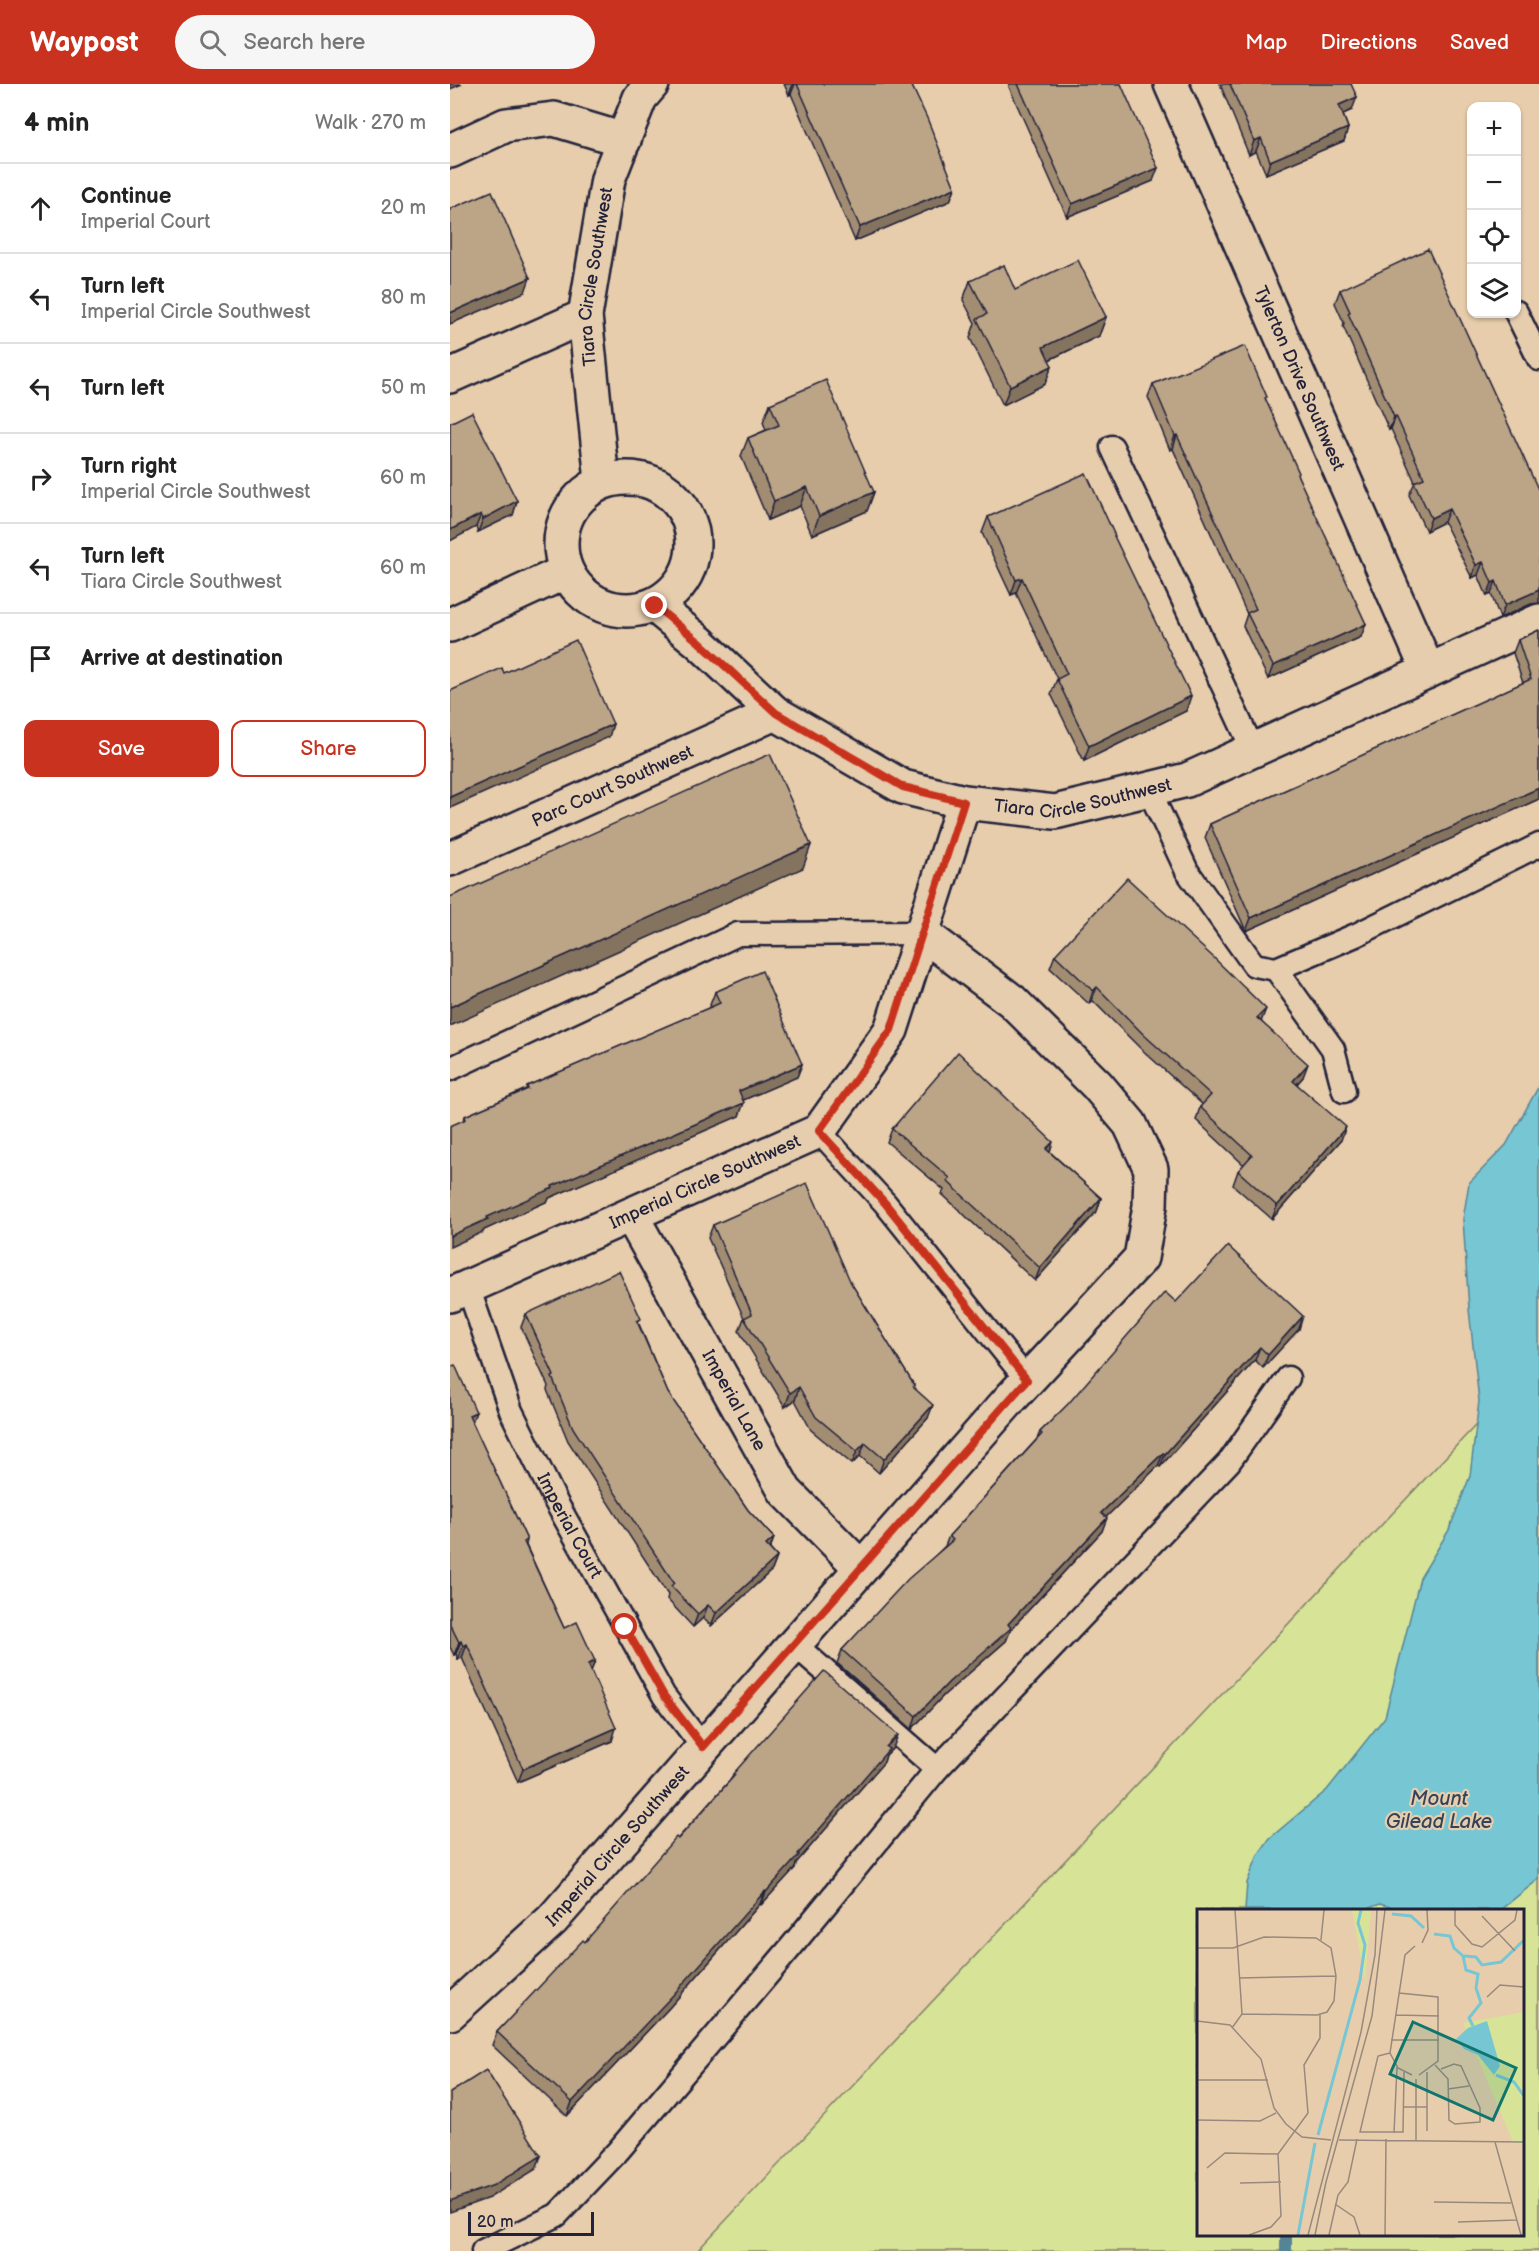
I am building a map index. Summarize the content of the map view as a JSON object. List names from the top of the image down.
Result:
{
  "streets": {
    "street": [
      "Tiara Circle Southwest",
      "Tylerton Drive Southwest",
      "Parc Court Southwest",
      "Imperial Circle Southwest",
      "Imperial Lane"
    ],
    "lane": ["Imperial Court"]
  },
  "crossings": [
    ["Tiara Circle Southwest", "Tylerton Drive Southwest"],
    ["Tiara Circle Southwest", "Parc Court Southwest"],
    ["Tiara Circle Southwest", "Imperial Circle Southwest"],
    ["Imperial Circle Southwest", "Imperial Lane"],
    ["Imperial Circle Southwest", "Imperial Court"]
  ],
  "water": ["Mount Gilead Lake"],
  "scale_bar": "20 m",
  "page": {
    "header": "Waypost",
    "search": "Search here",
    "nav": ["Map", "Directions", "Saved"],
    "heading": ["4 min", "Walk · 270 m"],
    "map_buttons": ["+", "−"],
    "list": [
      ["Continue", "Imperial Court", "20 m"],
      ["Turn left", "Imperial Circle Southwest", "80 m"],
      ["Turn left", "50 m"],
      ["Turn right", "Imperial Circle Southwest", "60 m"],
      ["Turn left", "Tiara Circle Southwest", "60 m"],
      "Arrive at destination"
    ],
    "buttons": ["Save", "Share"],
    "scale": "20 m"
  }
}
